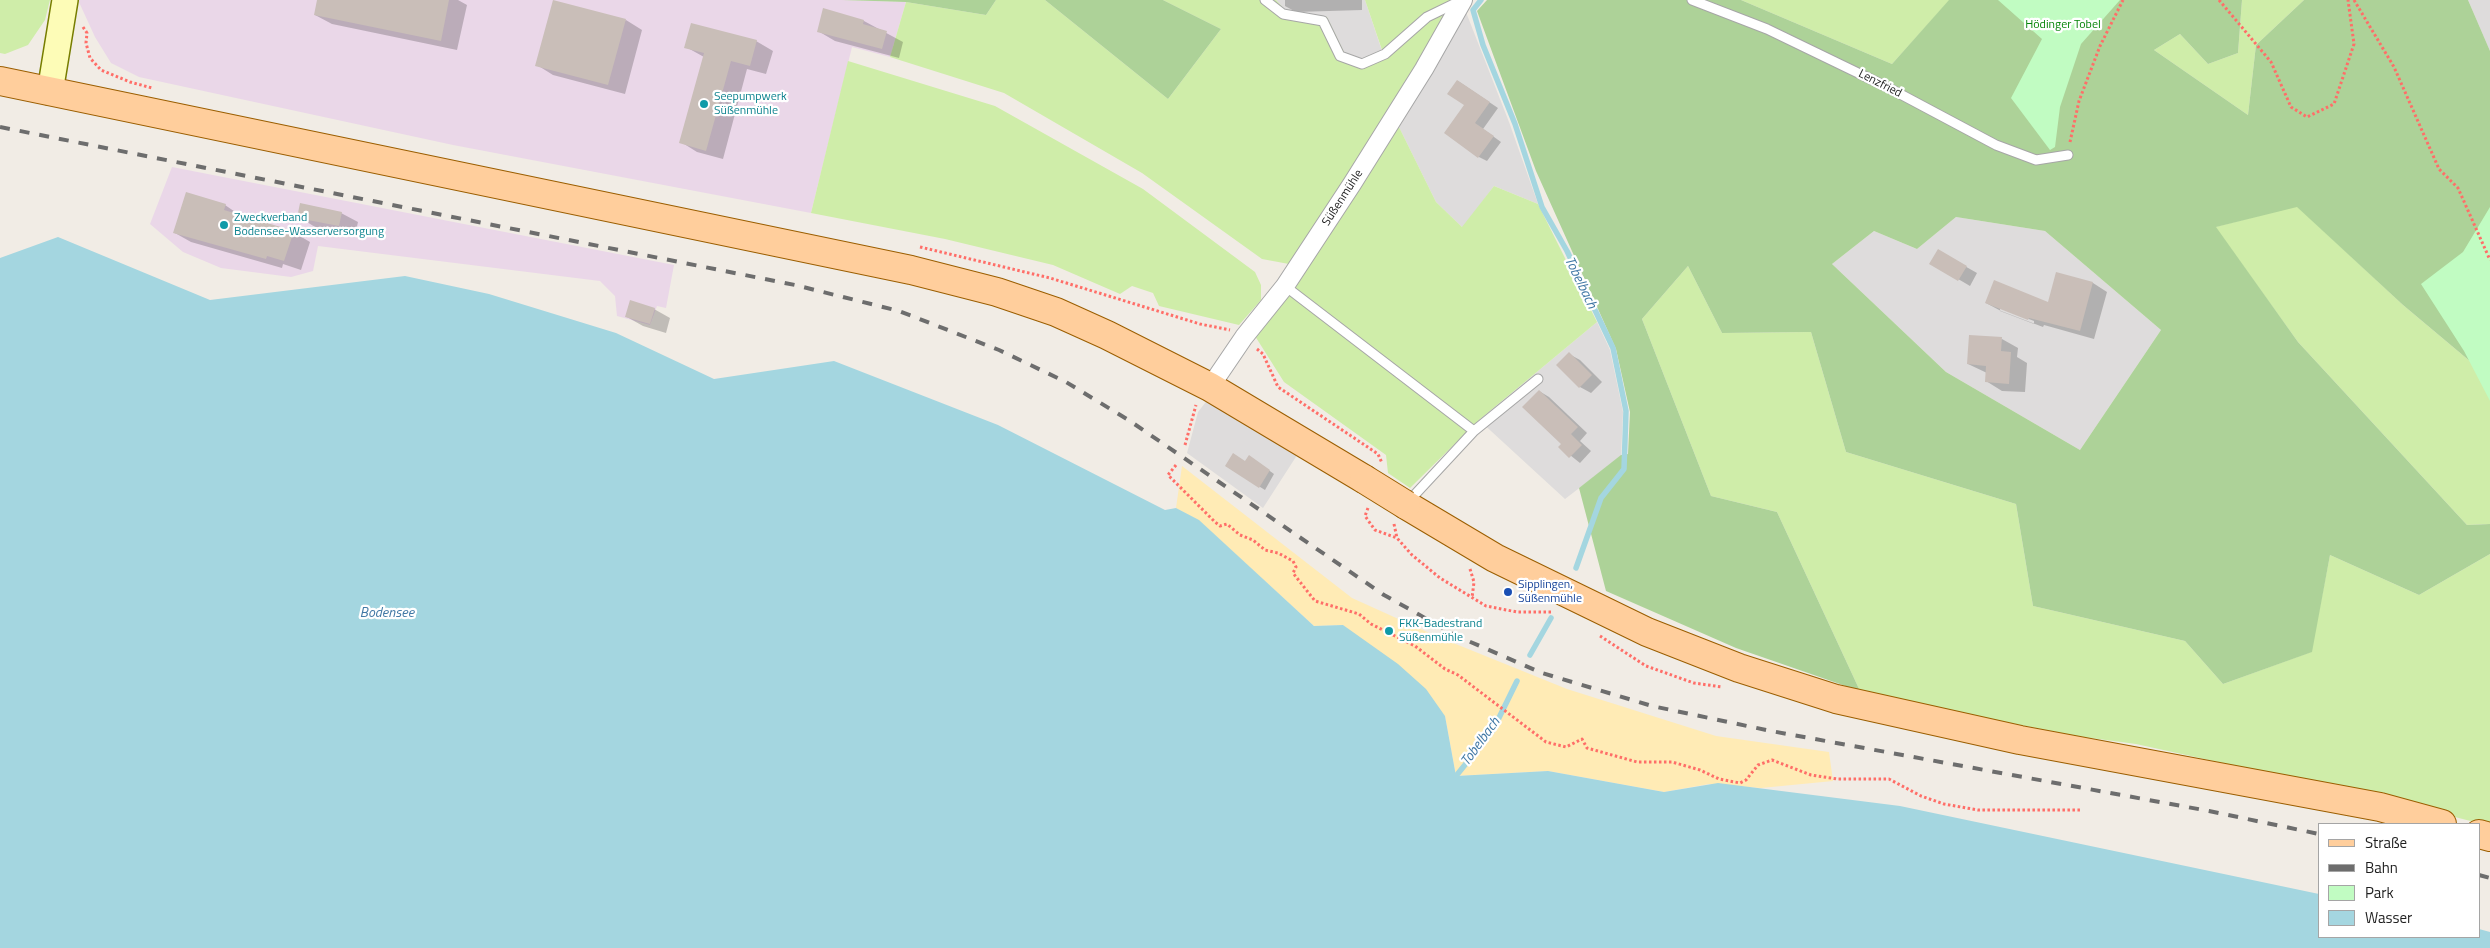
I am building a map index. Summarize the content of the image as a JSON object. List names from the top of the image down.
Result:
{
  "streets": {
    "street": ["Süßenmühle"],
    "lane": ["Lenzfried"]
  },
  "water": ["Tobelbach", "Bodensee"],
  "parks": ["Hödinger Tobel"],
  "places": [
    "Seepumpwerk Süßenmühle",
    "Zweckverband Bodensee-Wasserversorgung",
    "Sipplingen, Süßenmühle",
    "FKK-Badestrand Süßenmühle"
  ],
  "legend": [
    "Straße",
    "Bahn",
    "Park",
    "Wasser"
  ]
}
